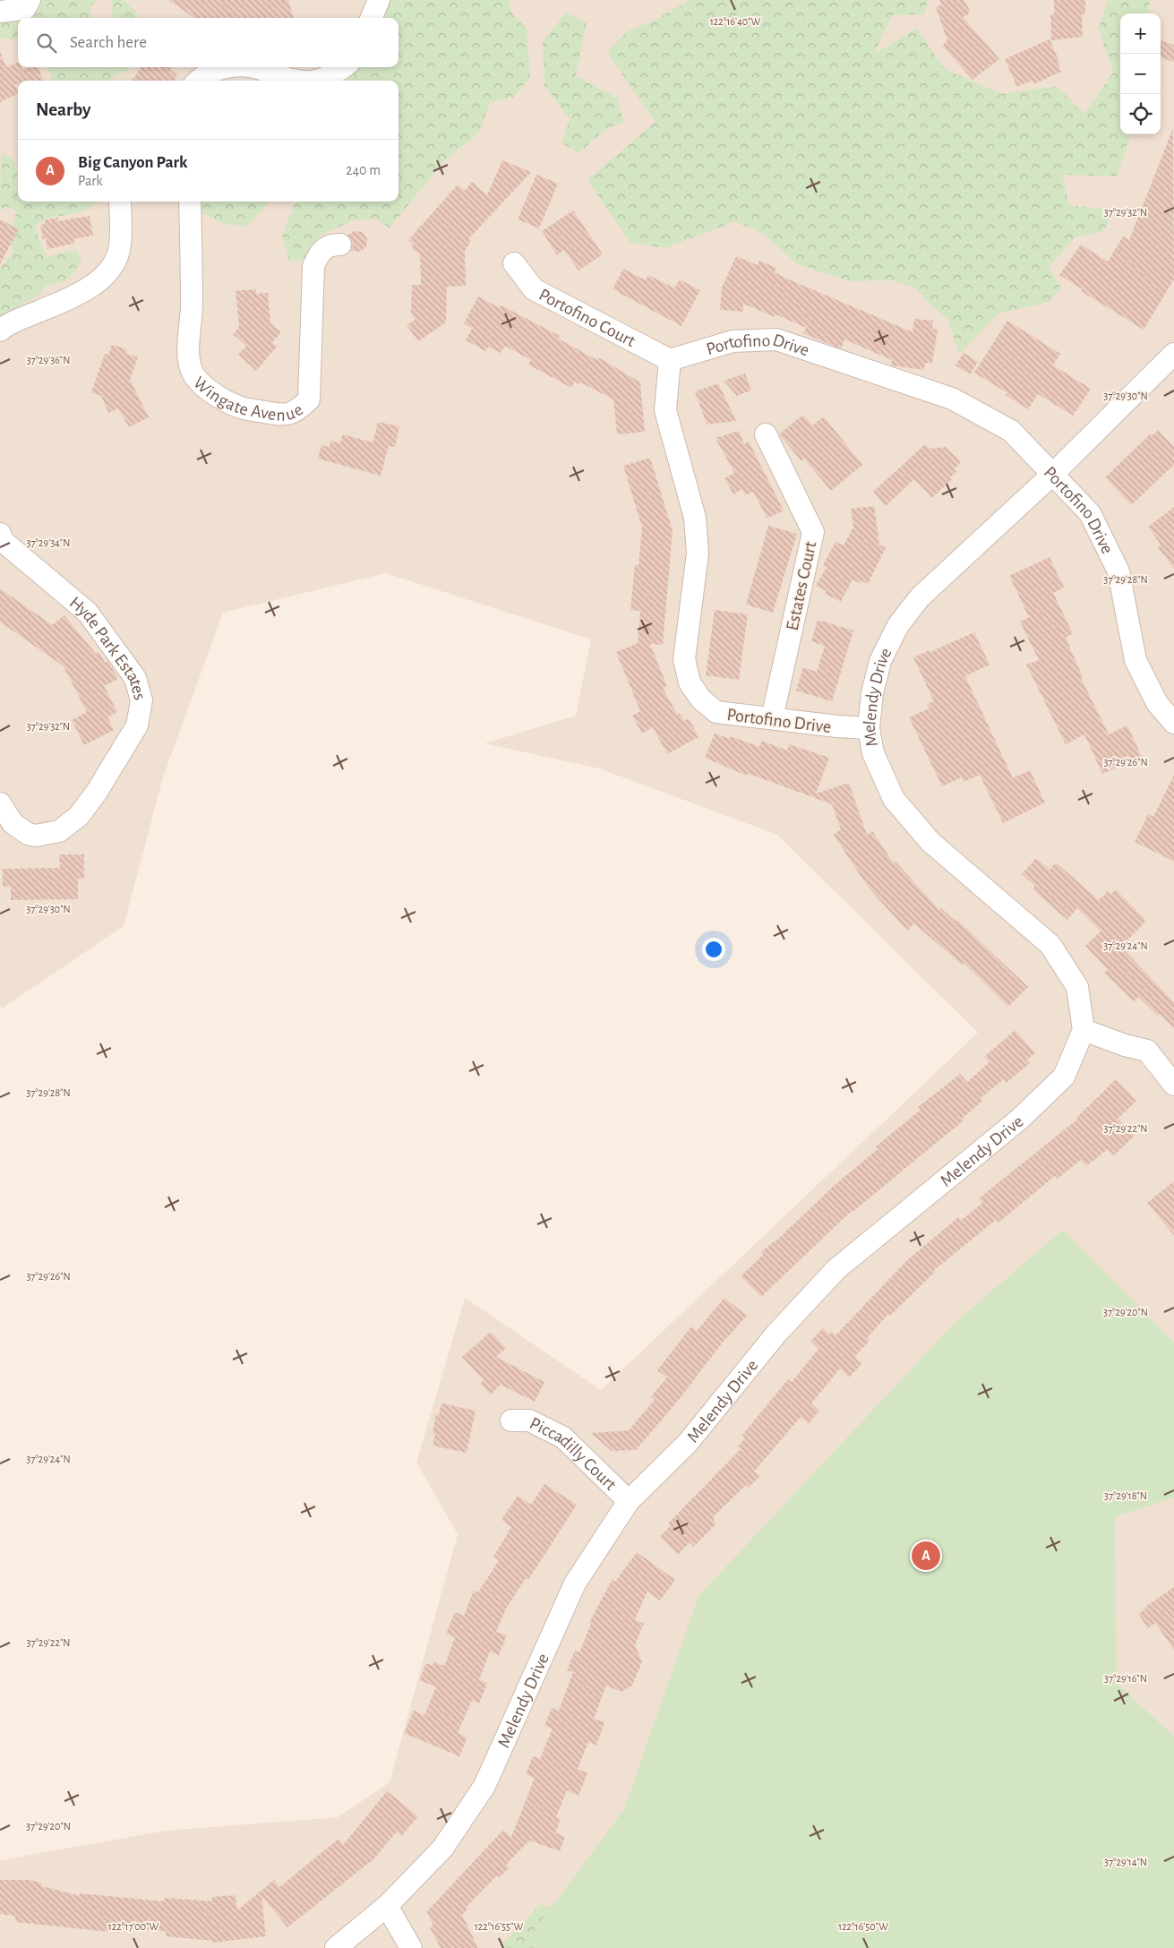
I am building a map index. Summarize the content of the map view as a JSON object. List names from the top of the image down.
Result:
{
  "streets": {
    "street": [
      "Portofino Court",
      "Portofino Drive",
      "Wingate Avenue",
      "Estates Court",
      "Hyde Park Estates",
      "Melendy Drive",
      "Piccadilly Court"
    ]
  },
  "crossings": [
    ["Portofino Court", "Portofino Drive"],
    ["Portofino Drive", "Estates Court"],
    ["Portofino Drive", "Melendy Drive"],
    ["Melendy Drive", "Piccadilly Court"]
  ],
  "page": {
    "map_buttons": ["+", "−"],
    "search": "Search here",
    "heading": "Nearby",
    "list": [
      {
        "mark": "A",
        "name": "Big Canyon Park",
        "note": "Park",
        "value": "240 m"
      }
    ],
    "pins": "A"
  },
  "coordinates": [
    "122°16'40\"W",
    "37°29'32\"N",
    "37°29'36\"N",
    "37°29'30\"N",
    "37°29'34\"N",
    "37°29'28\"N",
    "37°29'26\"N",
    "37°29'24\"N",
    "37°29'22\"N",
    "37°29'20\"N",
    "37°29'18\"N",
    "37°29'16\"N",
    "37°29'14\"N",
    "122°17'00\"W",
    "122°16'55\"W",
    "122°16'50\"W"
  ]
}
